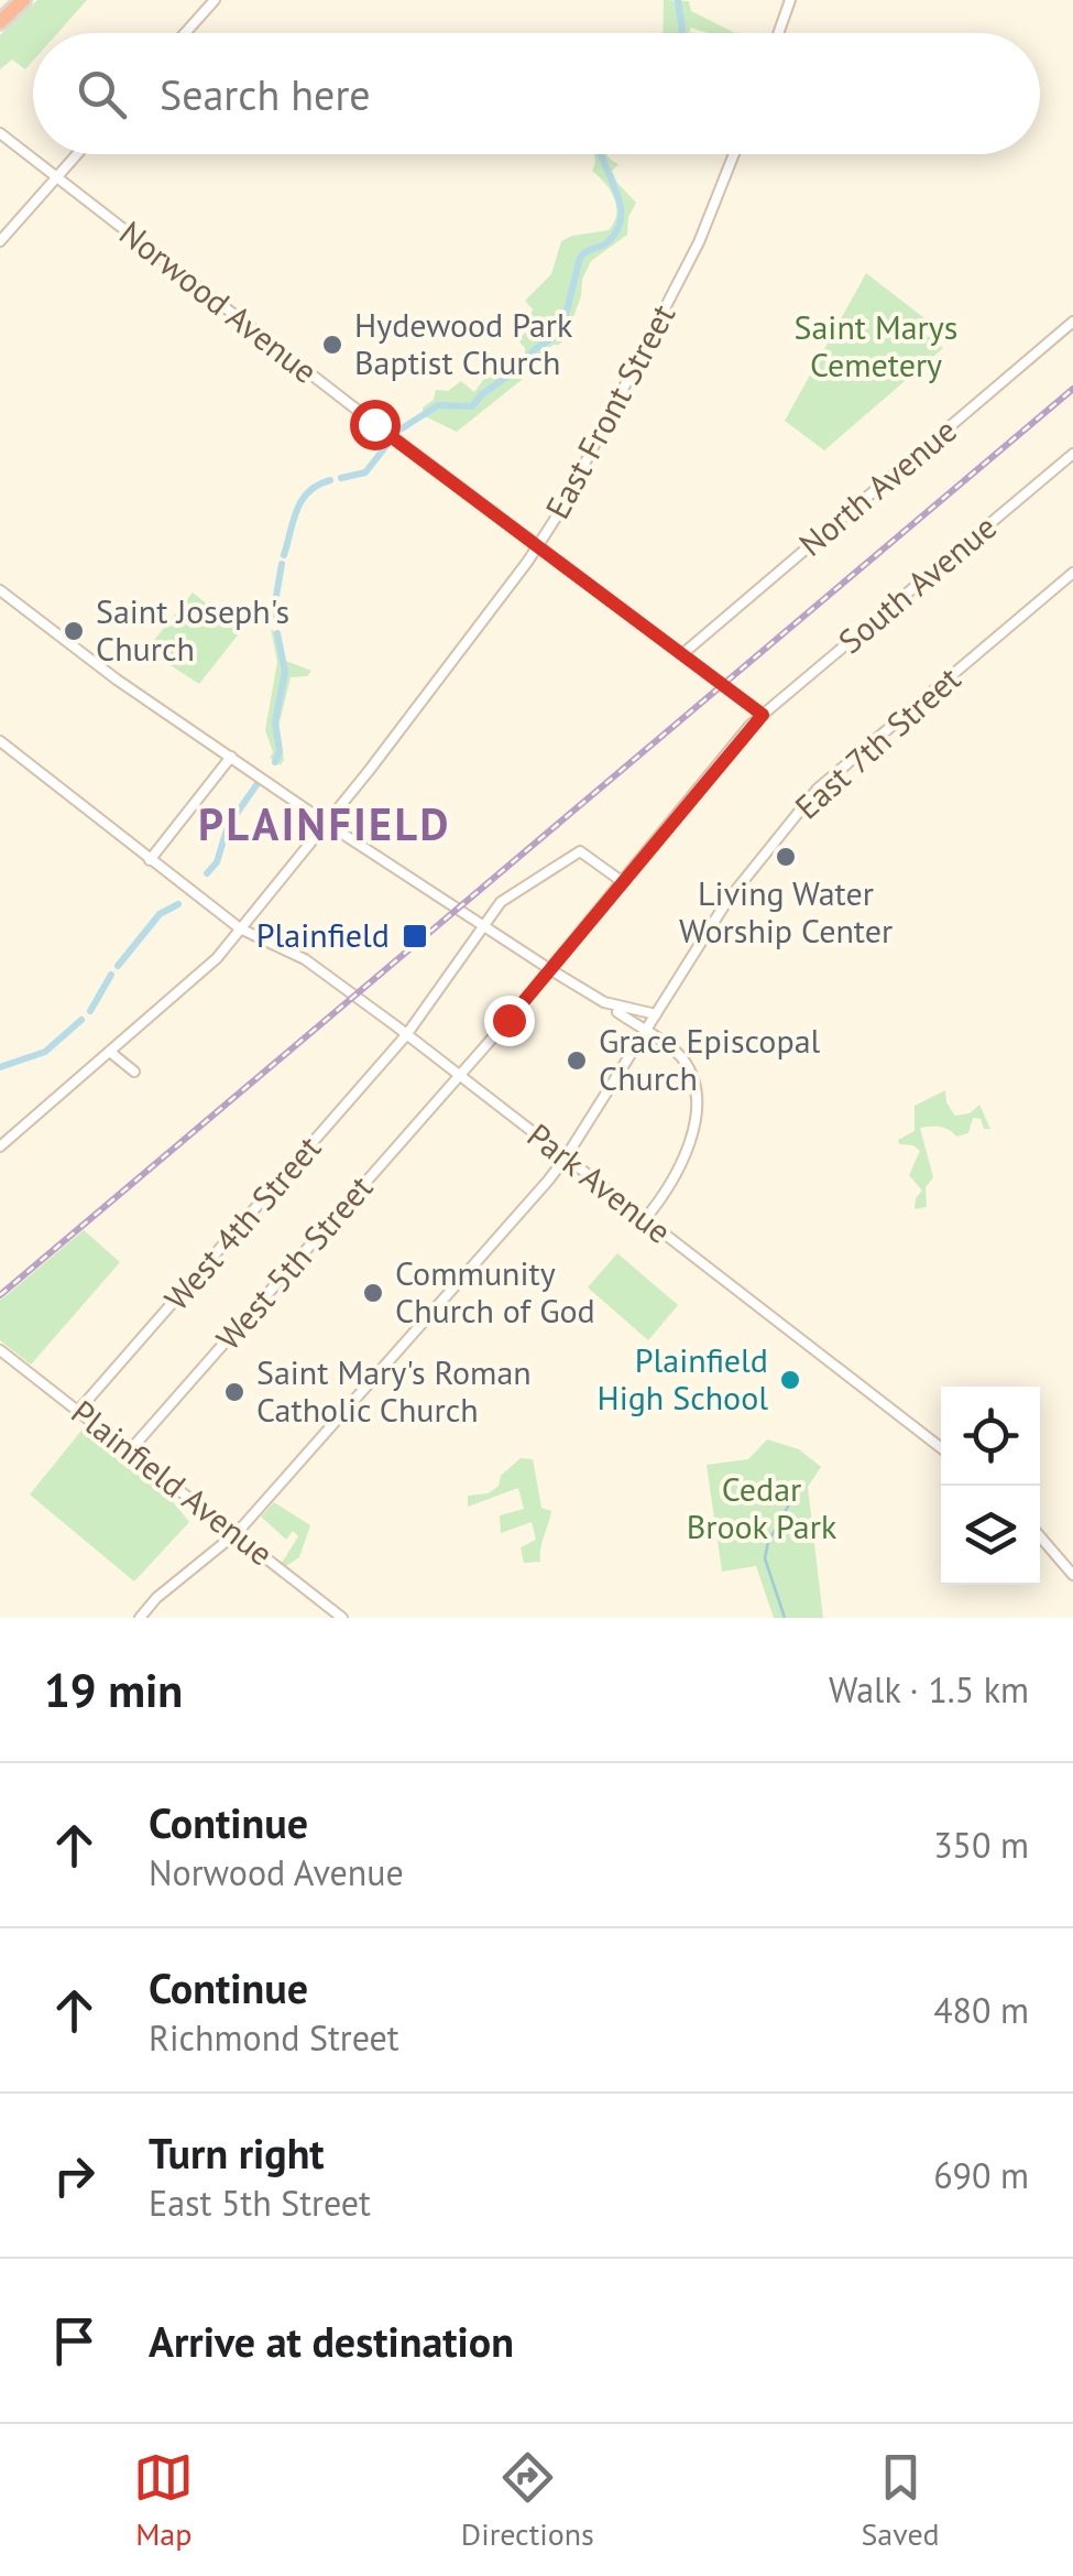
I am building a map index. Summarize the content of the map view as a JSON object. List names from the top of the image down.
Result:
{
  "streets": {
    "street": [
      "Norwood Avenue",
      "East Front Street",
      "North Avenue",
      "South Avenue",
      "East 7th Street",
      "Park Avenue",
      "West 4th Street",
      "West 5th Street",
      "Plainfield Avenue"
    ]
  },
  "crossings": [
    ["Norwood Avenue", "East Front Street"],
    ["Norwood Avenue", "North Avenue"],
    ["Norwood Avenue", "South Avenue"],
    ["East Front Street", "Park Avenue"],
    ["South Avenue", "West 4th Street"],
    ["South Avenue", "West 5th Street"],
    ["East 7th Street", "Park Avenue"],
    ["East 7th Street", "Plainfield Avenue"],
    ["Park Avenue", "West 4th Street"],
    ["Park Avenue", "West 5th Street"],
    ["West 4th Street", "West 5th Street"],
    ["West 4th Street", "Plainfield Avenue"],
    ["West 5th Street", "Plainfield Avenue"]
  ],
  "districts": ["PLAINFIELD"],
  "parks": ["Saint Marys Cemetery", "Cedar Brook Park"],
  "places": {
    "other": [
      "Hydewood Park Baptist Church",
      "Saint Joseph's Church",
      "Living Water Worship Center",
      "Grace Episcopal Church",
      "Community Church of God",
      "Plainfield High School",
      "Saint Mary's Roman Catholic Church"
    ],
    "transit": ["Plainfield"]
  },
  "page": {
    "search": "Search here",
    "heading": ["19 min", "Walk · 1.5 km"],
    "list": [
      ["Continue", "Norwood Avenue", "350 m"],
      ["Continue", "Richmond Street", "480 m"],
      ["Turn right", "East 5th Street", "690 m"],
      "Arrive at destination"
    ],
    "nav": ["Map", "Directions", "Saved"]
  }
}
